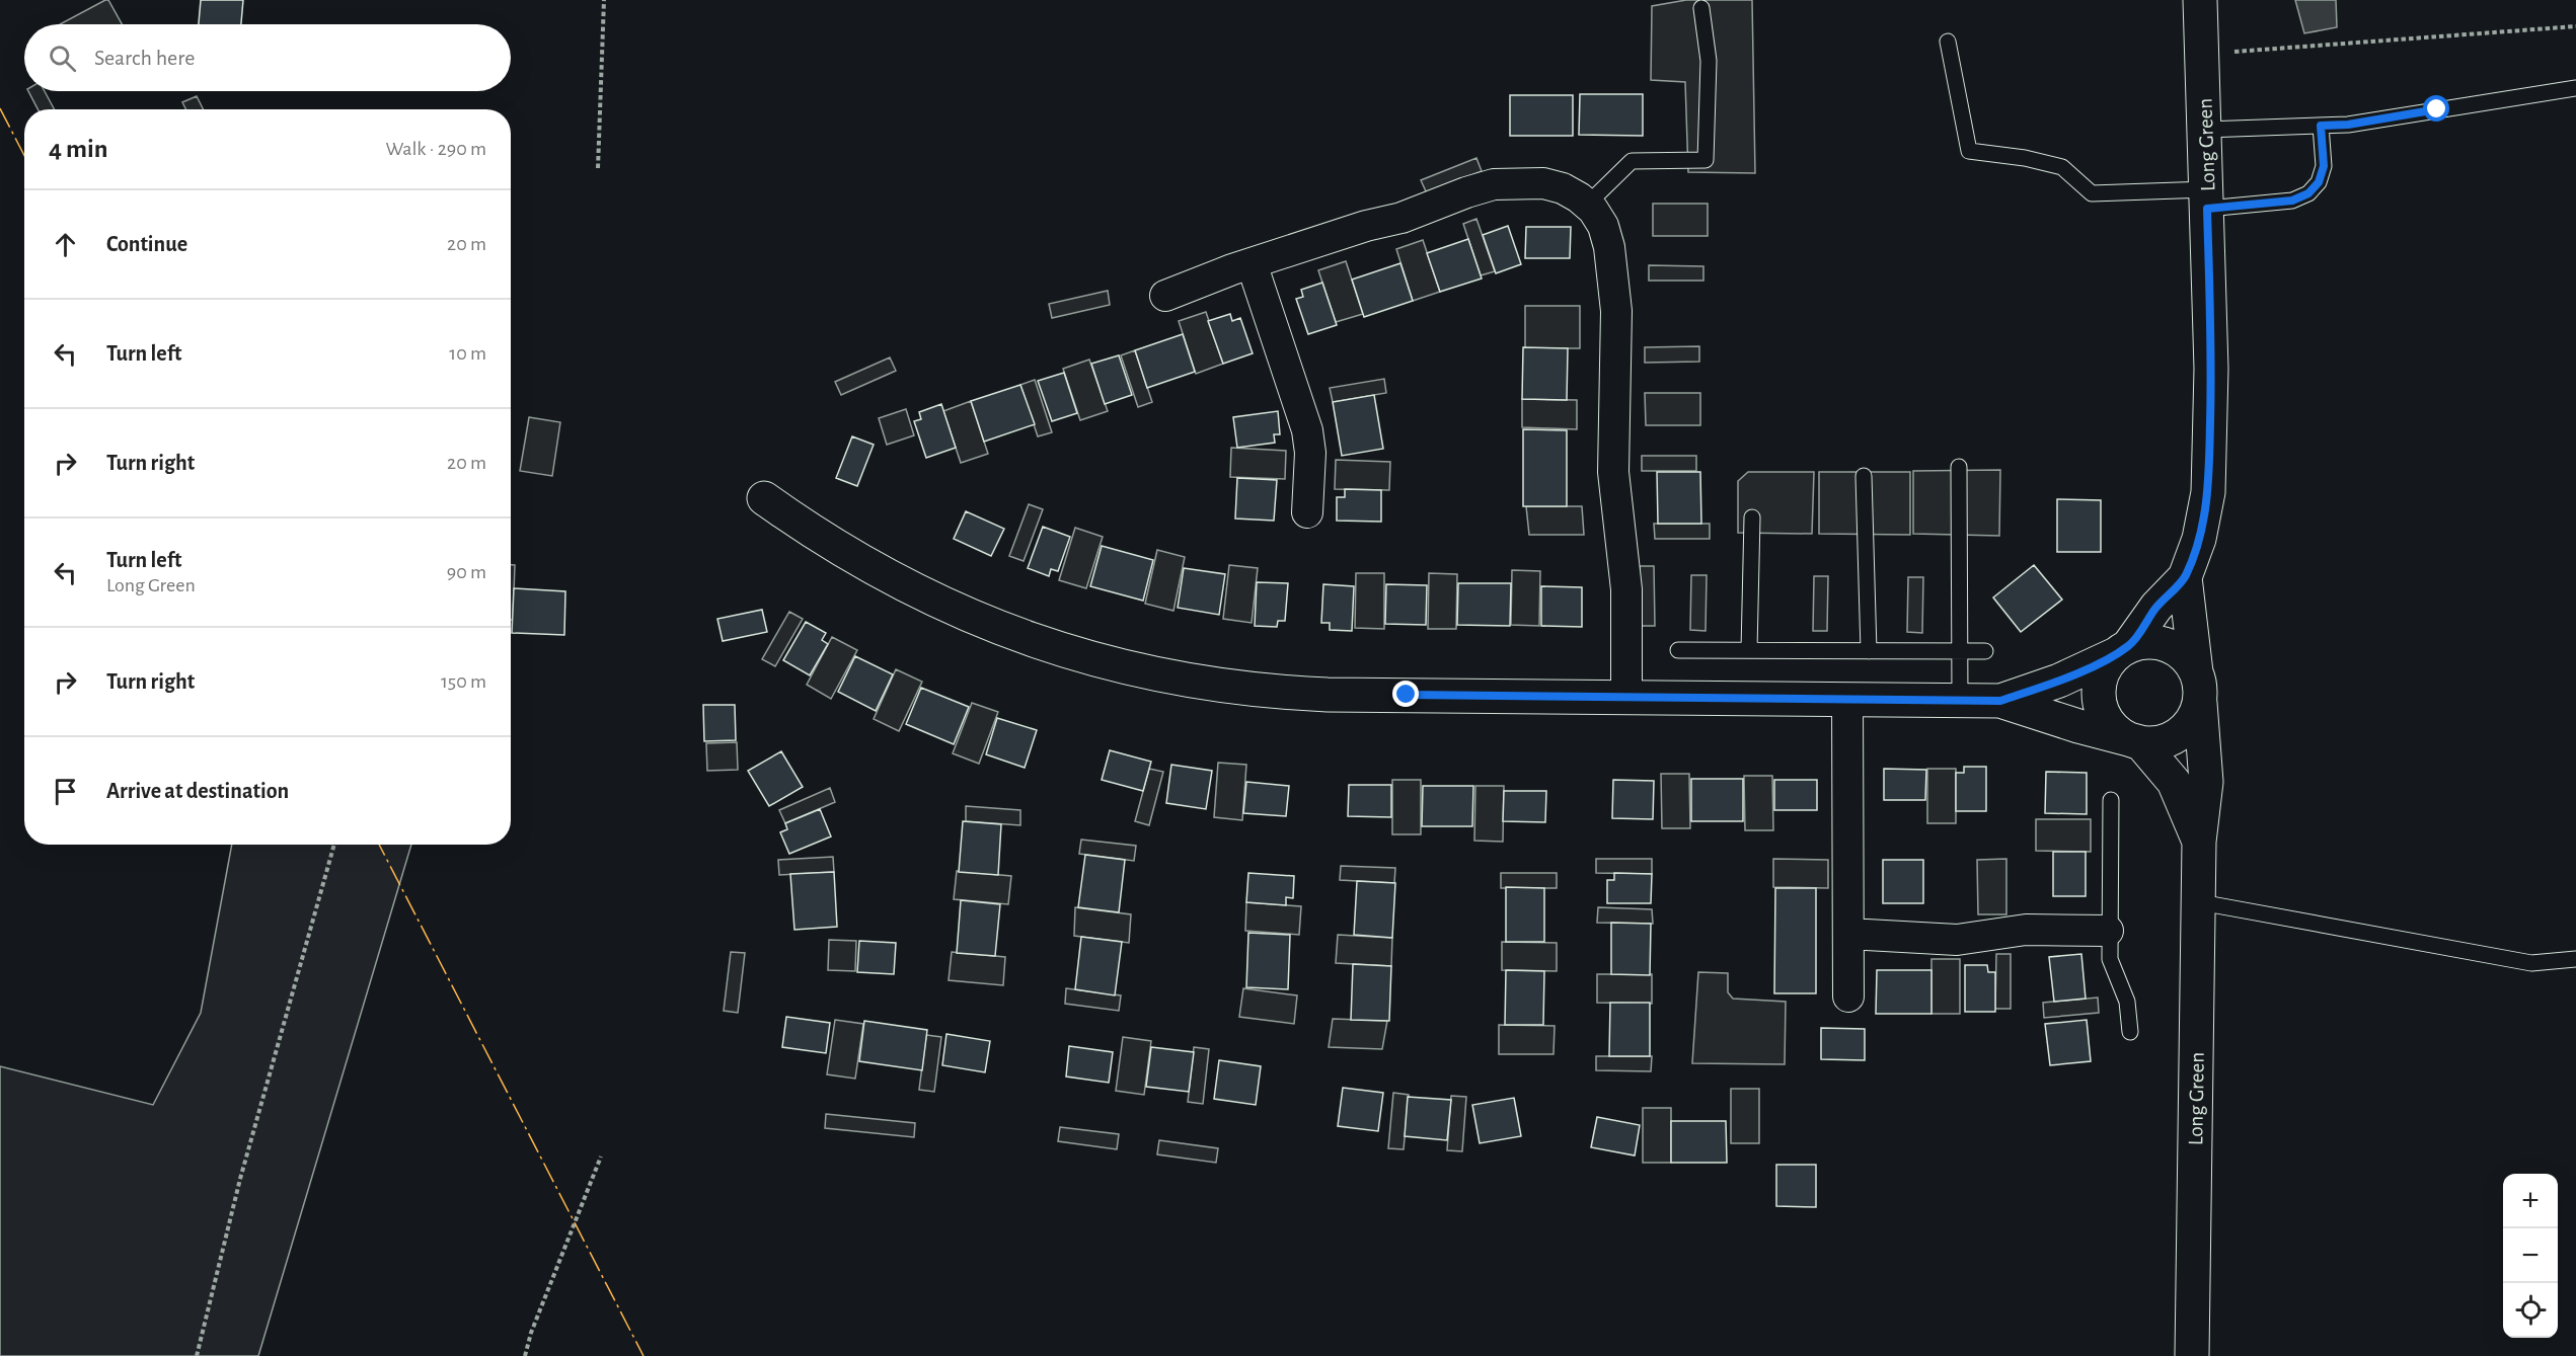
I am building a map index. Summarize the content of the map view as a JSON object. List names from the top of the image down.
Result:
{
  "streets": {
    "street": ["Long Green"]
  },
  "page": {
    "search": "Search here",
    "heading": ["4 min", "Walk · 290 m"],
    "list": [
      ["Continue", "20 m"],
      ["Turn left", "10 m"],
      ["Turn right", "20 m"],
      ["Turn left", "Long Green", "90 m"],
      ["Turn right", "150 m"],
      "Arrive at destination"
    ],
    "map_buttons": ["+", "−"]
  }
}
